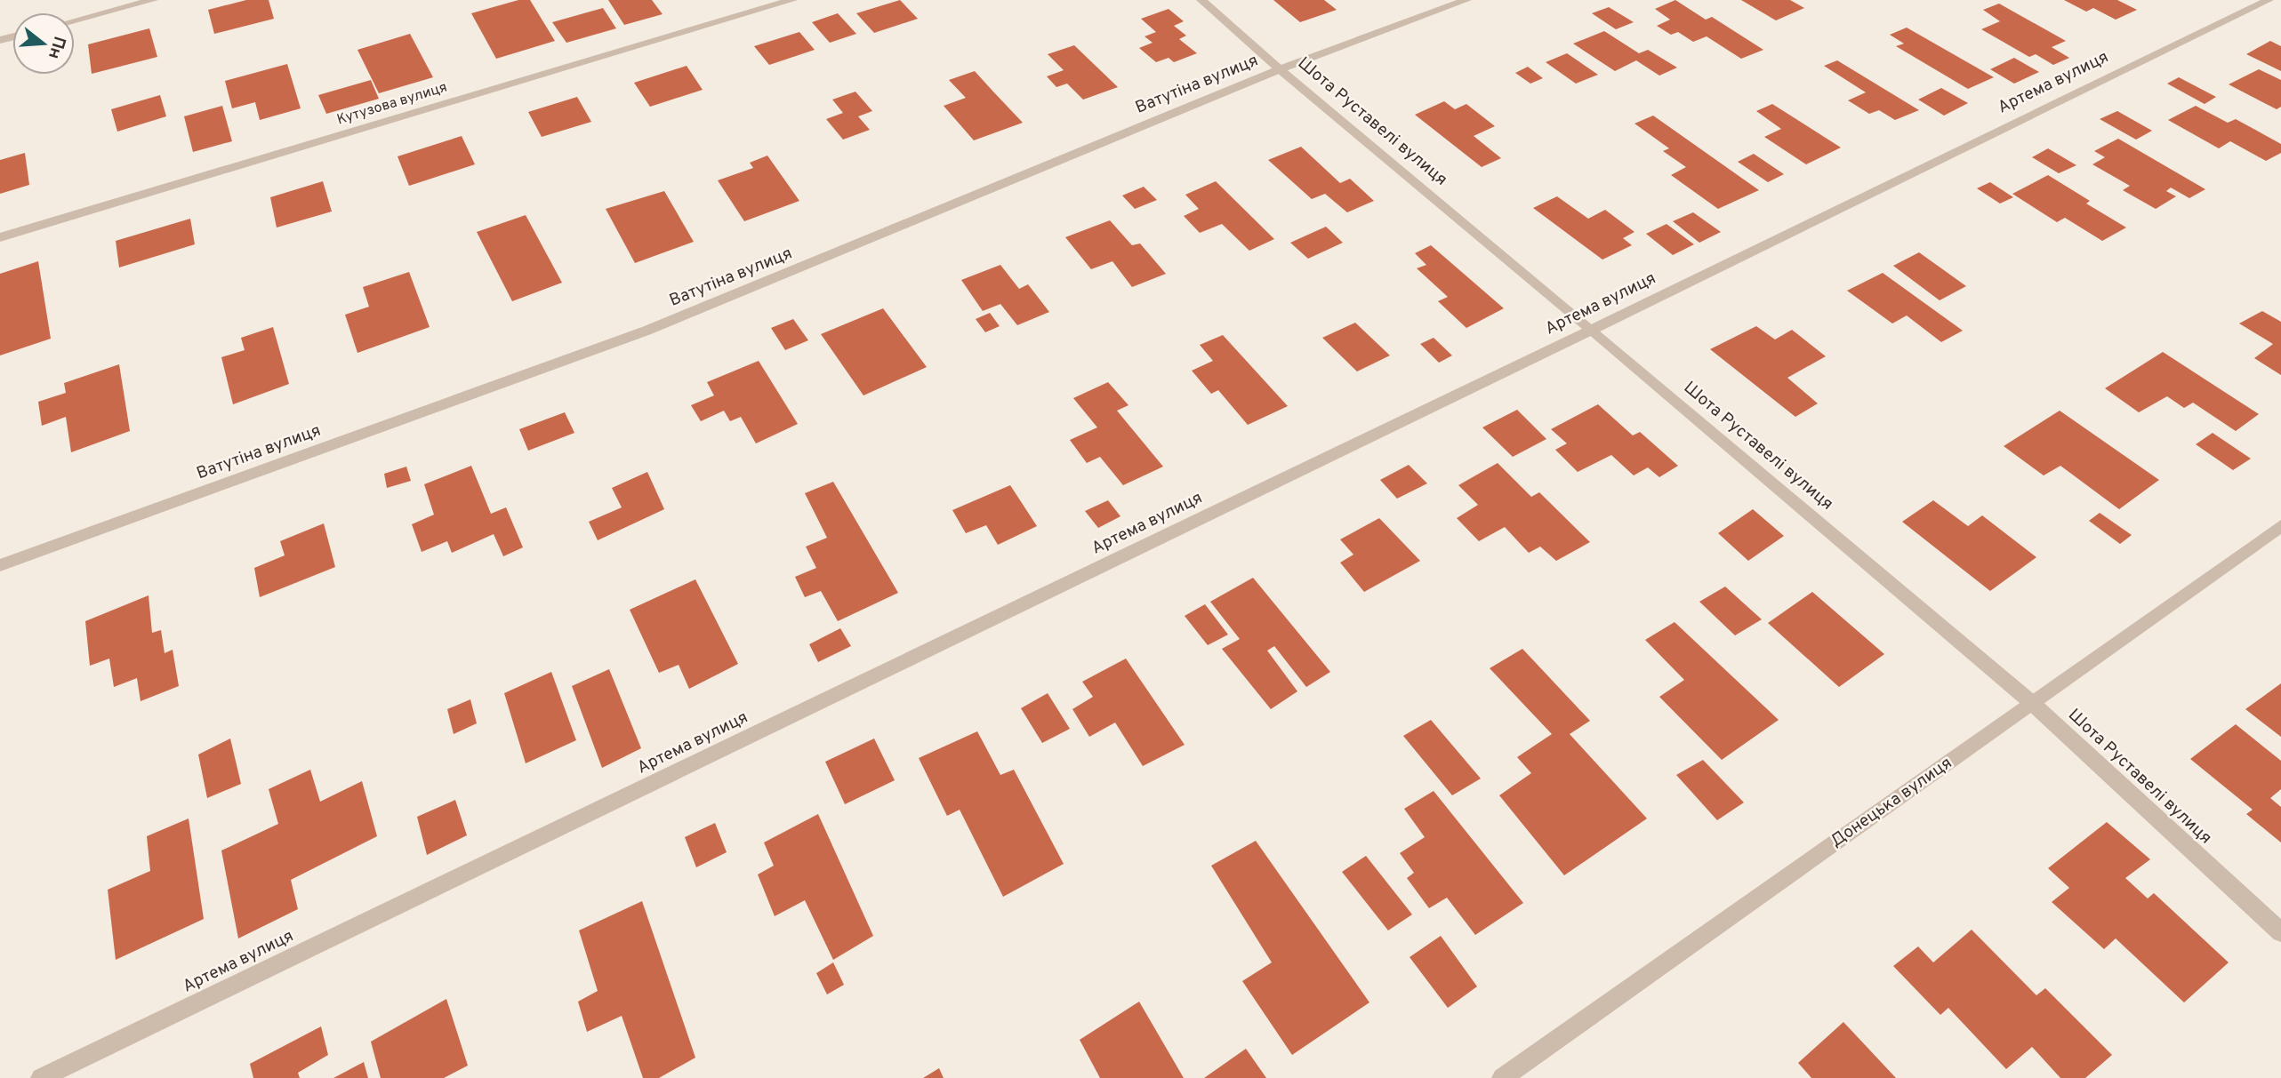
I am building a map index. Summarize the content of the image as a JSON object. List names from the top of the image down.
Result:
{
  "streets": {
    "street": [
      "Артема вулиця",
      "Ватутіна вулиця",
      "Кутузова вулиця",
      "Шота Руставелі вулиця",
      "Донецька вулиця"
    ]
  },
  "crossings": [
    ["Артема вулиця", "Шота Руставелі вулиця"],
    ["Ватутіна вулиця", "Шота Руставелі вулиця"],
    ["Шота Руставелі вулиця", "Донецька вулиця"]
  ],
  "north": "right"
}
